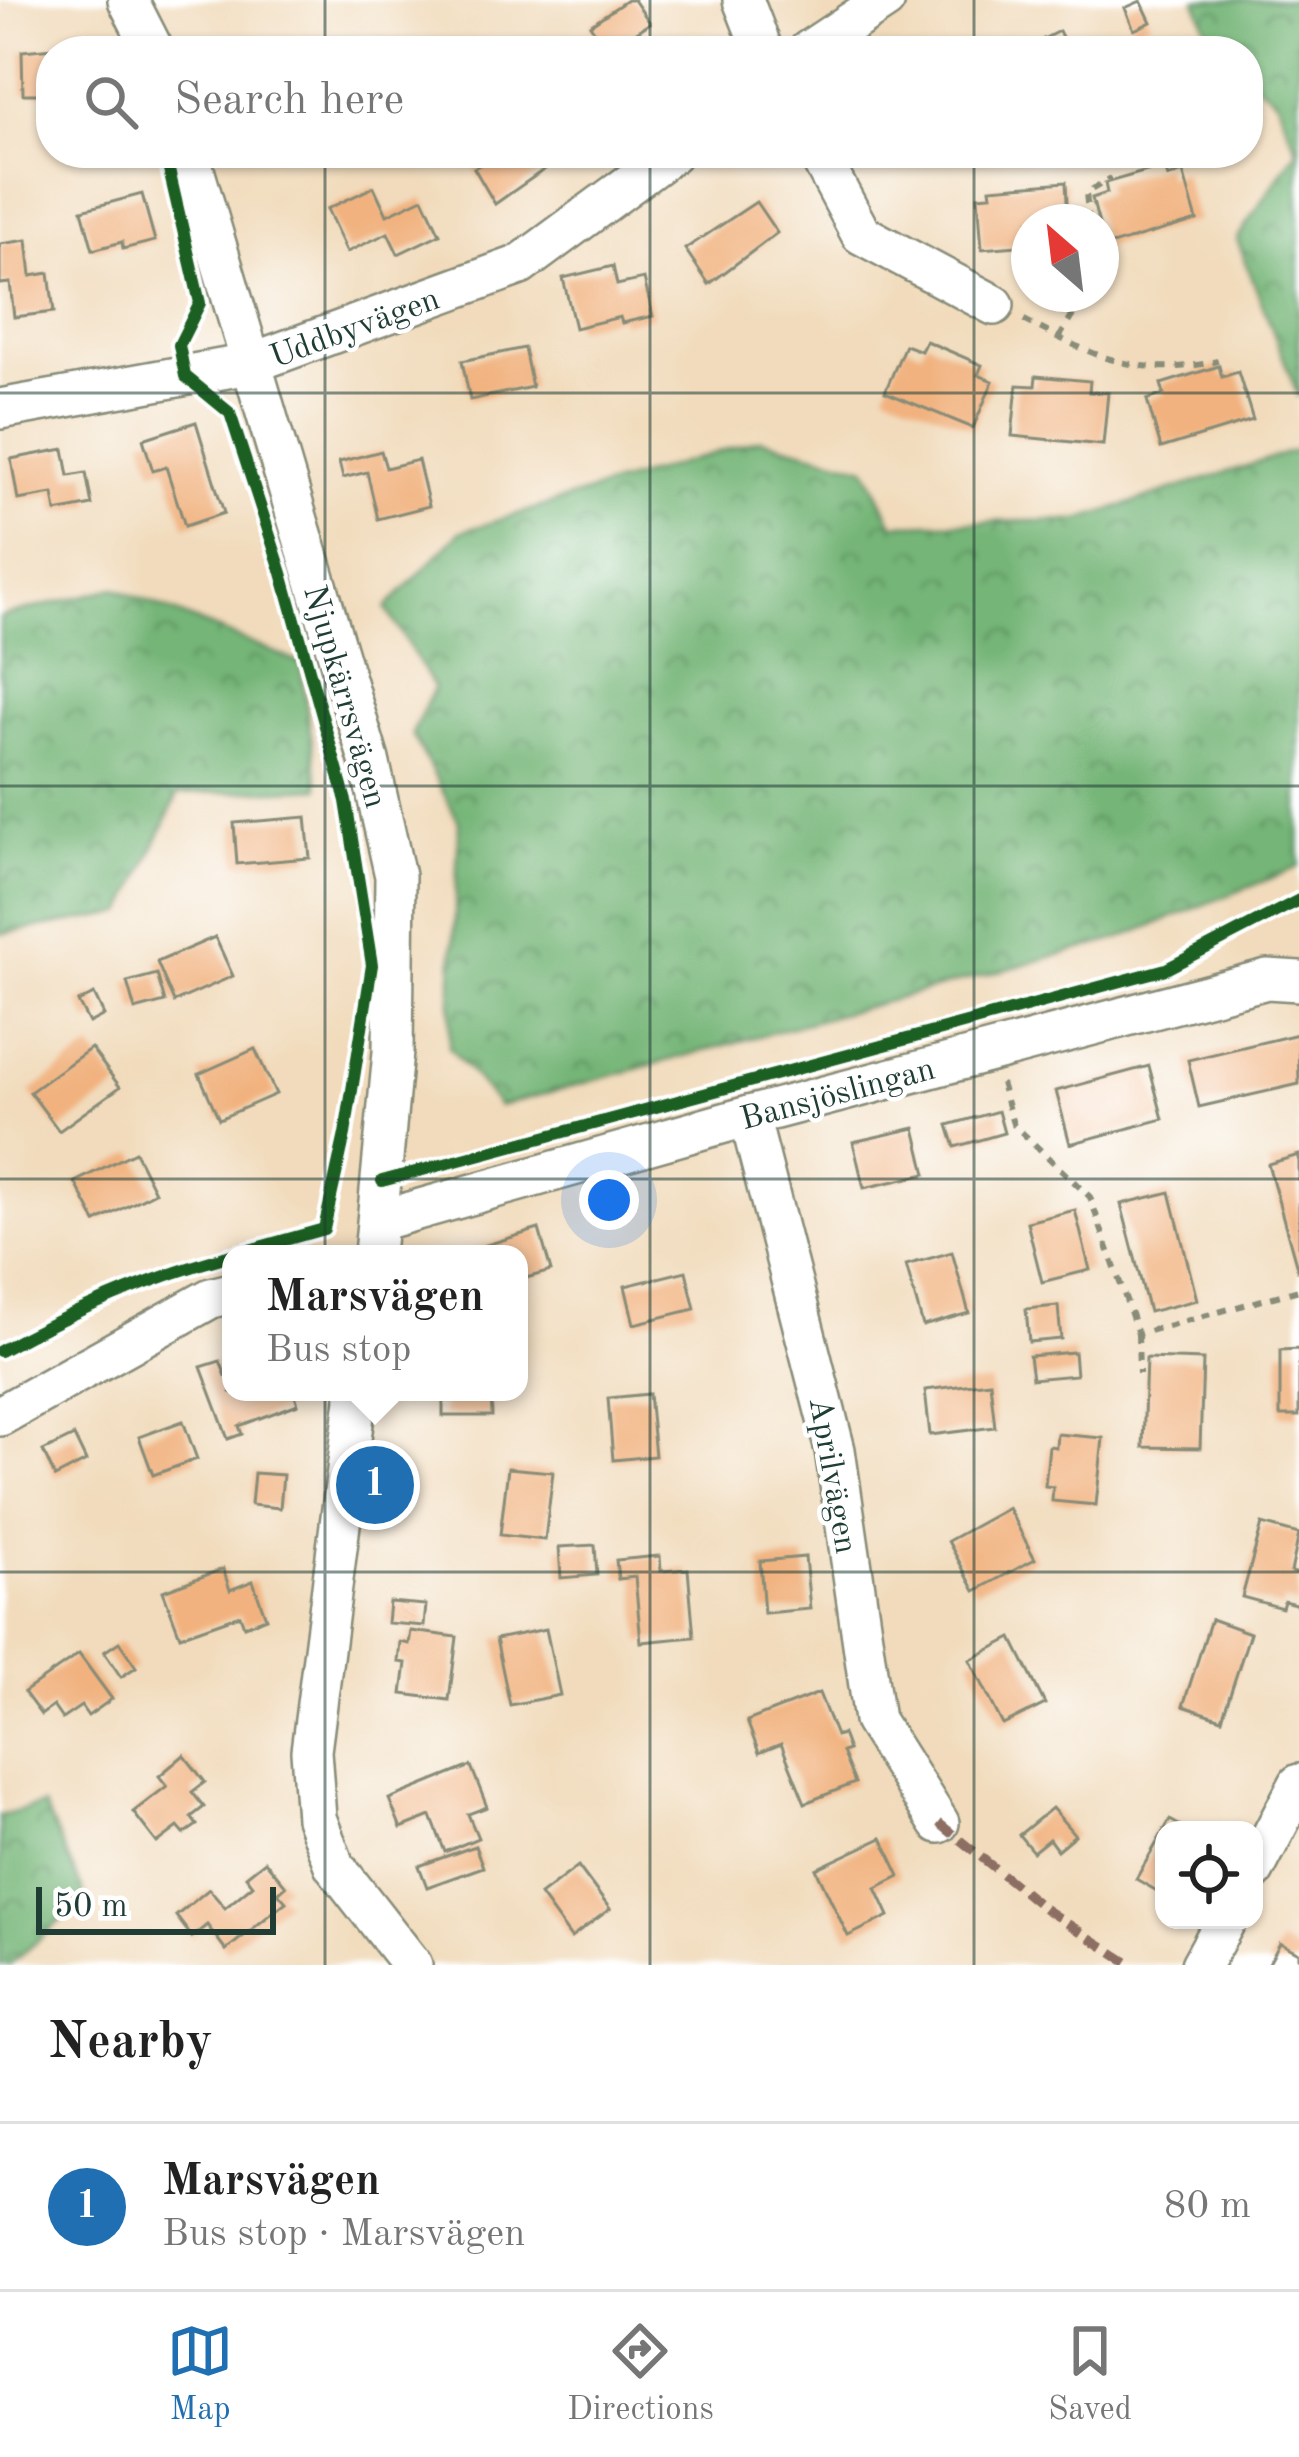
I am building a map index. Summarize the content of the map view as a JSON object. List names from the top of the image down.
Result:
{
  "streets": {
    "street": [
      "Uddbyvägen",
      "Njupkärrsvägen",
      "Bansjöslingan",
      "Aprilvägen"
    ]
  },
  "crossings": [
    ["Uddbyvägen", "Njupkärrsvägen"],
    ["Njupkärrsvägen", "Bansjöslingan"],
    ["Bansjöslingan", "Aprilvägen"]
  ],
  "scale_bar": "50 m",
  "north": "top left",
  "page": {
    "search": "Search here",
    "popup": ["Marsvägen", "Bus stop"],
    "pins": "1",
    "scale": "50 m",
    "heading": "Nearby",
    "list": [
      {
        "mark": "1",
        "name": "Marsvägen",
        "note": "Bus stop · Marsvägen",
        "value": "80 m"
      }
    ],
    "nav": ["Map", "Directions", "Saved"]
  }
}
